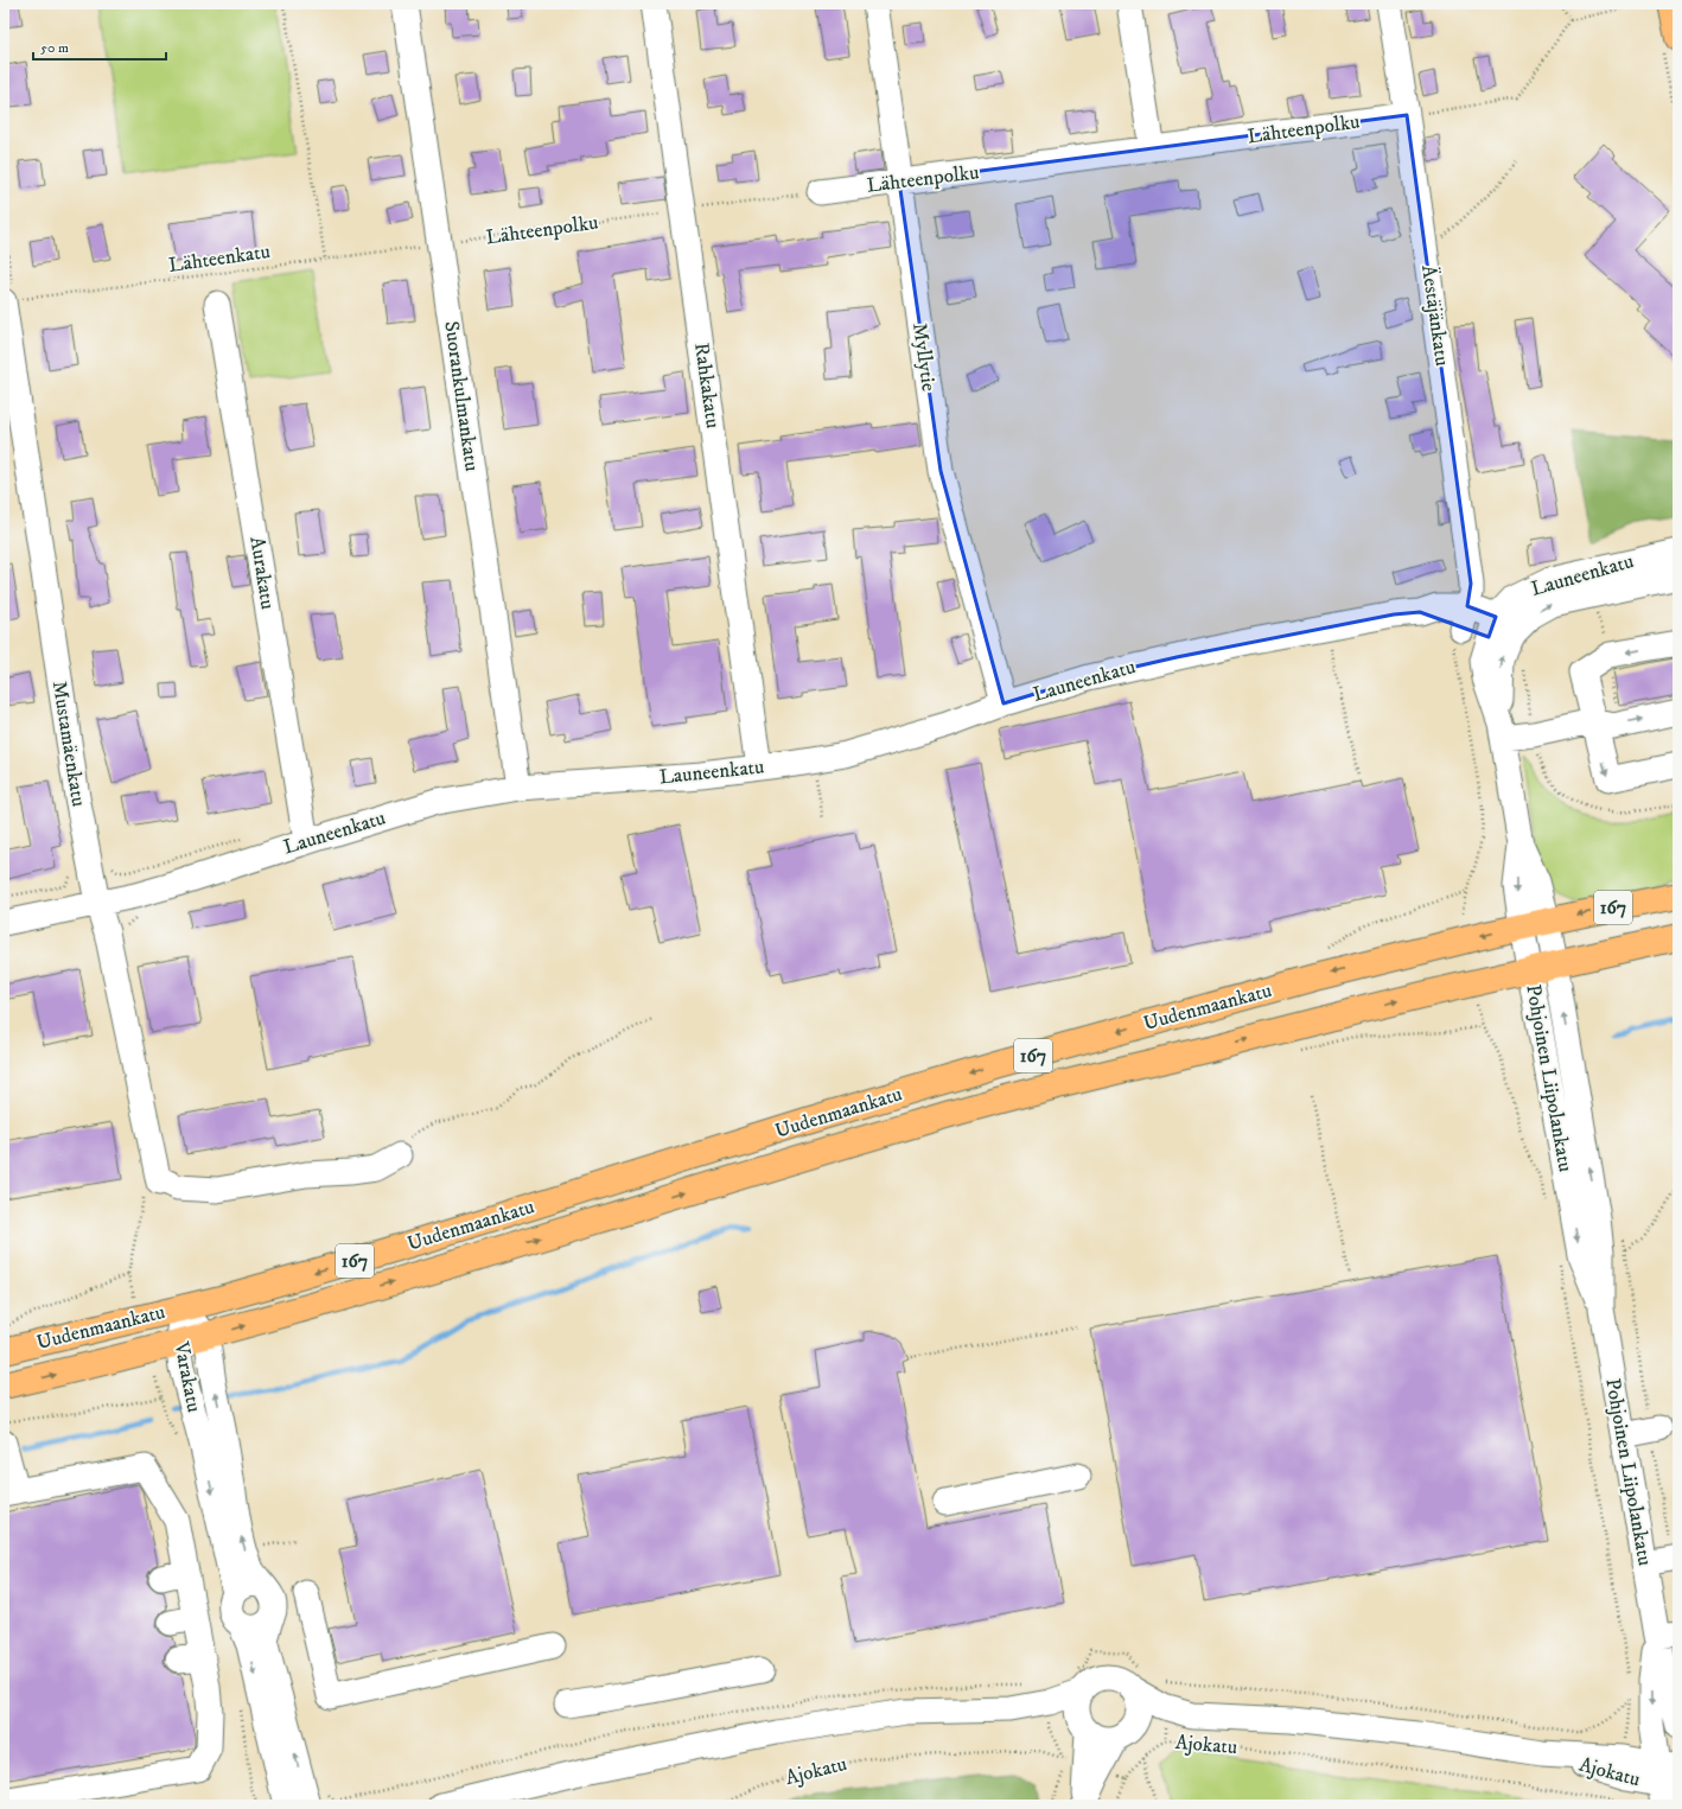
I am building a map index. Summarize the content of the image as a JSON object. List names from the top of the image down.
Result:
{
  "streets": {
    "main road": ["167", "Uudenmaankatu"],
    "street": [
      "Lähteenpolku",
      "Äestäjänkatu",
      "Myllytie",
      "Rahkakatu",
      "Suorankulmankatu",
      "Aurakatu",
      "Launeenkatu",
      "Mustamäenkatu",
      "Pohjoinen Liipolankatu",
      "Varakatu",
      "Ajokatu"
    ],
    "path": ["Lähteenkatu"]
  },
  "crossings": [
    ["Lähteenpolku", "Lähteenkatu"],
    ["Lähteenpolku", "Äestäjänkatu"],
    ["Lähteenpolku", "Myllytie"],
    ["Lähteenpolku", "Rahkakatu"],
    ["Lähteenpolku", "Suorankulmankatu"],
    ["Lähteenkatu", "Suorankulmankatu"],
    ["Lähteenkatu", "Mustamäenkatu"],
    ["Äestäjänkatu", "Launeenkatu"],
    ["Myllytie", "Launeenkatu"],
    ["Rahkakatu", "Launeenkatu"],
    ["Suorankulmankatu", "Launeenkatu"],
    ["Aurakatu", "Launeenkatu"],
    ["Launeenkatu", "Mustamäenkatu"],
    ["Launeenkatu", "Pohjoinen Liipolankatu"],
    ["Uudenmaankatu", "Pohjoinen Liipolankatu"],
    ["Uudenmaankatu", "Varakatu"],
    ["Pohjoinen Liipolankatu", "Ajokatu"]
  ],
  "scale_bar": "50 m"
}
